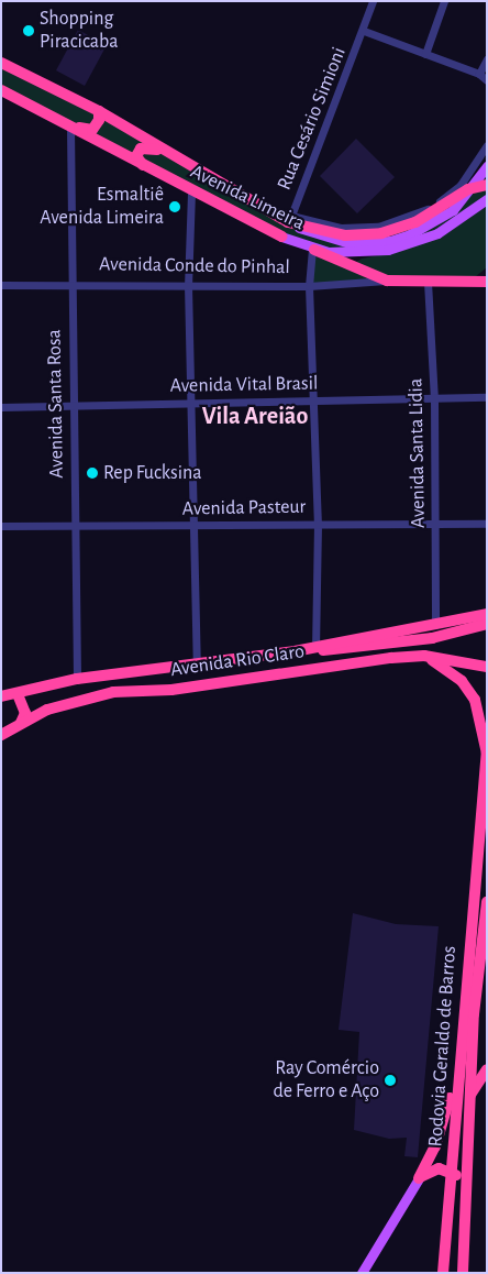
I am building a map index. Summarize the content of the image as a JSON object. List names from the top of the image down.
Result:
{
  "streets": {
    "highway": [
      "Avenida Limeira",
      "Avenida Conde do Pinhal",
      "Avenida Rio Claro",
      "Rodovia Geraldo de Barros"
    ],
    "street": [
      "Rua Cesário Simioni",
      "Avenida Vital Brasil",
      "Avenida Santa Rosa",
      "Avenida Santa Lidia",
      "Avenida Pasteur"
    ]
  },
  "crossings": [
    ["Rua Cesário Simioni", "Avenida Limeira"],
    ["Avenida Limeira", "Avenida Conde do Pinhal"],
    ["Avenida Limeira", "Avenida Santa Rosa"],
    ["Avenida Conde do Pinhal", "Avenida Santa Rosa"],
    ["Avenida Conde do Pinhal", "Avenida Santa Lidia"],
    ["Avenida Vital Brasil", "Avenida Santa Rosa"],
    ["Avenida Vital Brasil", "Avenida Santa Lidia"],
    ["Avenida Santa Rosa", "Avenida Pasteur"],
    ["Avenida Santa Rosa", "Avenida Rio Claro"],
    ["Avenida Santa Lidia", "Avenida Pasteur"],
    ["Avenida Santa Lidia", "Avenida Rio Claro"],
    ["Avenida Rio Claro", "Rodovia Geraldo de Barros"]
  ],
  "districts": ["Vila Areião"],
  "places": [
    "Shopping Piracicaba",
    "Esmaltiê Avenida Limeira",
    "Rep Fucksina",
    "Ray Comércio de Ferro e Aço"
  ]
}
